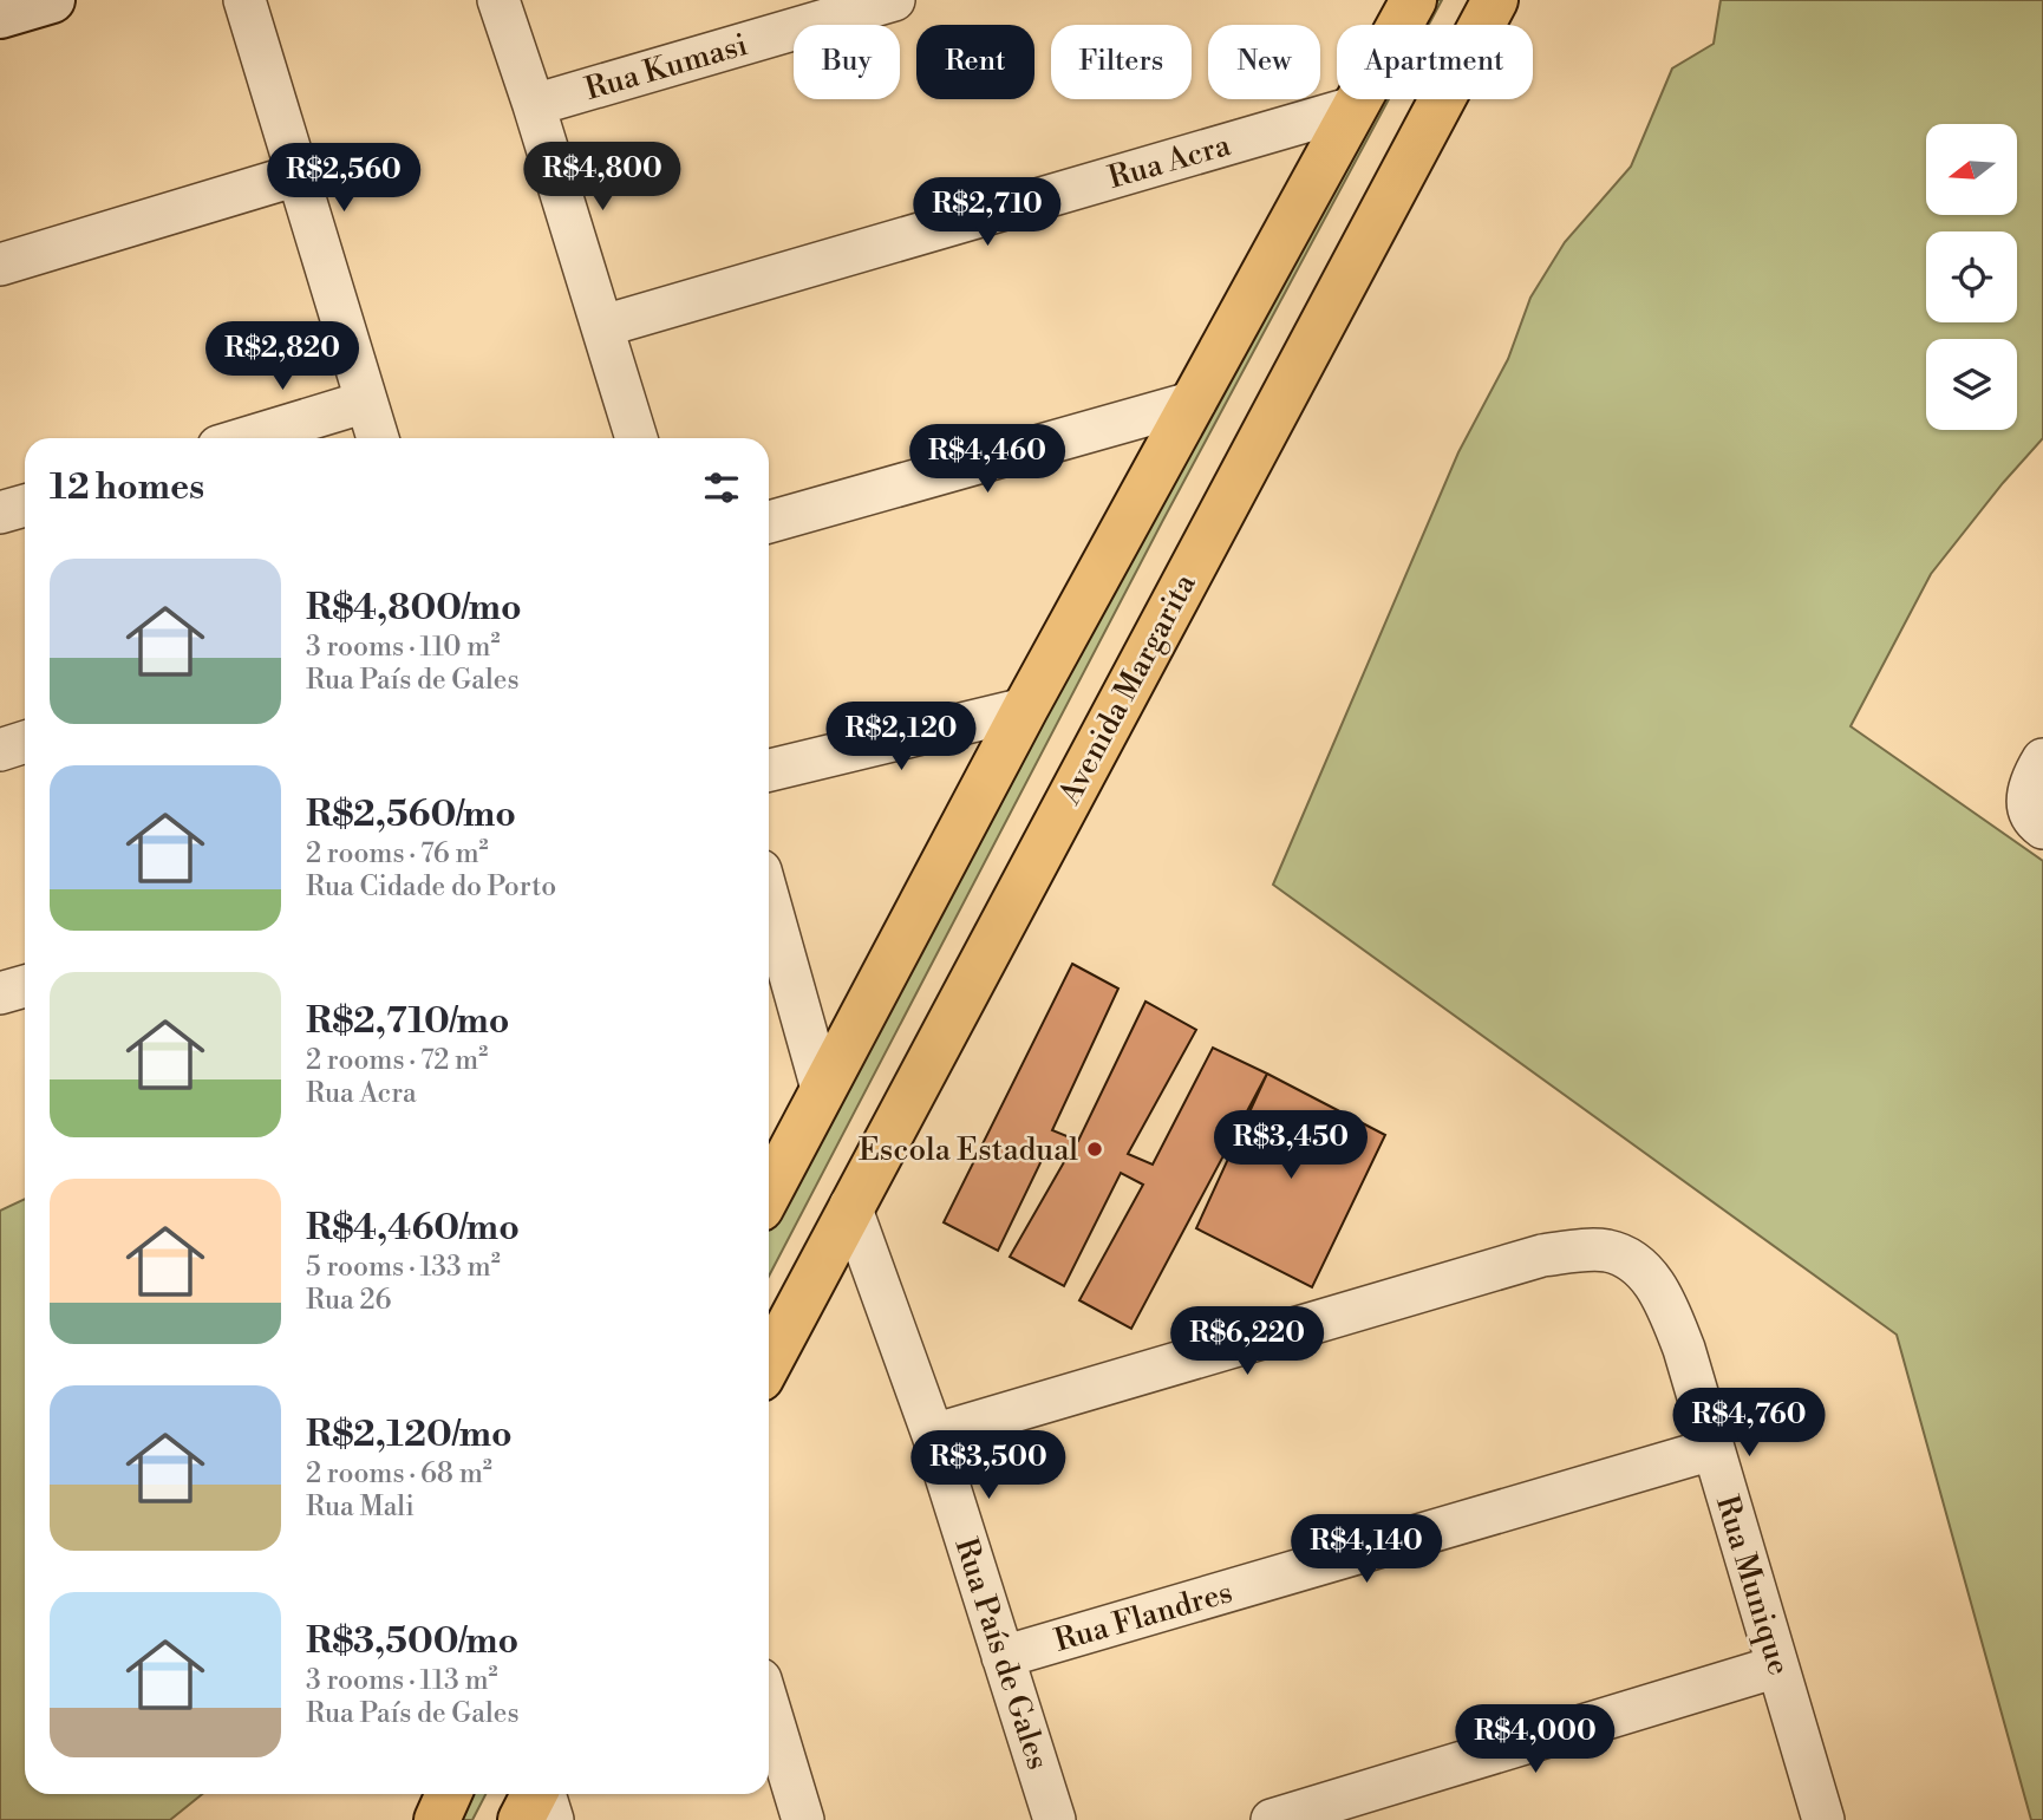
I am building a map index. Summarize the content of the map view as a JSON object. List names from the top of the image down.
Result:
{
  "streets": {
    "main road": ["Avenida Margarita"],
    "street": [
      "Rua Kumasi",
      "Rua Acra",
      "Rua Munique",
      "Rua Flandres",
      "Rua País de Gales"
    ]
  },
  "crossings": [
    ["Avenida Margarita", "Rua País de Gales"],
    ["Rua Munique", "Rua Flandres"],
    ["Rua Munique", "Rua País de Gales"],
    ["Rua Flandres", "Rua País de Gales"]
  ],
  "places": ["Escola Estadual"],
  "north": "left",
  "page": {
    "chip": [
      "Buy",
      "Rent",
      "Filters",
      "New",
      "Apartment"
    ],
    "price": [
      "R$4,800",
      "R$2,560",
      "R$2,710",
      "R$2,820",
      "R$4,460",
      "R$2,120",
      "R$3,450",
      "R$6,220",
      "R$4,760",
      "R$3,500",
      "R$4,140",
      "R$4,000"
    ],
    "heading": "12 homes",
    "list": [
      {
        "name": "R$4,800/mo",
        "note": "3 rooms · 110 m² · Rua País de Gales"
      },
      {
        "name": "R$2,560/mo",
        "note": "2 rooms · 76 m² · Rua Cidade do Porto"
      },
      {
        "name": "R$2,710/mo",
        "note": "2 rooms · 72 m² · Rua Acra"
      },
      {
        "name": "R$4,460/mo",
        "note": "5 rooms · 133 m² · Rua 26"
      },
      {
        "name": "R$2,120/mo",
        "note": "2 rooms · 68 m² · Rua Mali"
      },
      {
        "name": "R$3,500/mo",
        "note": "3 rooms · 113 m² · Rua País de Gales"
      }
    ]
  }
}
